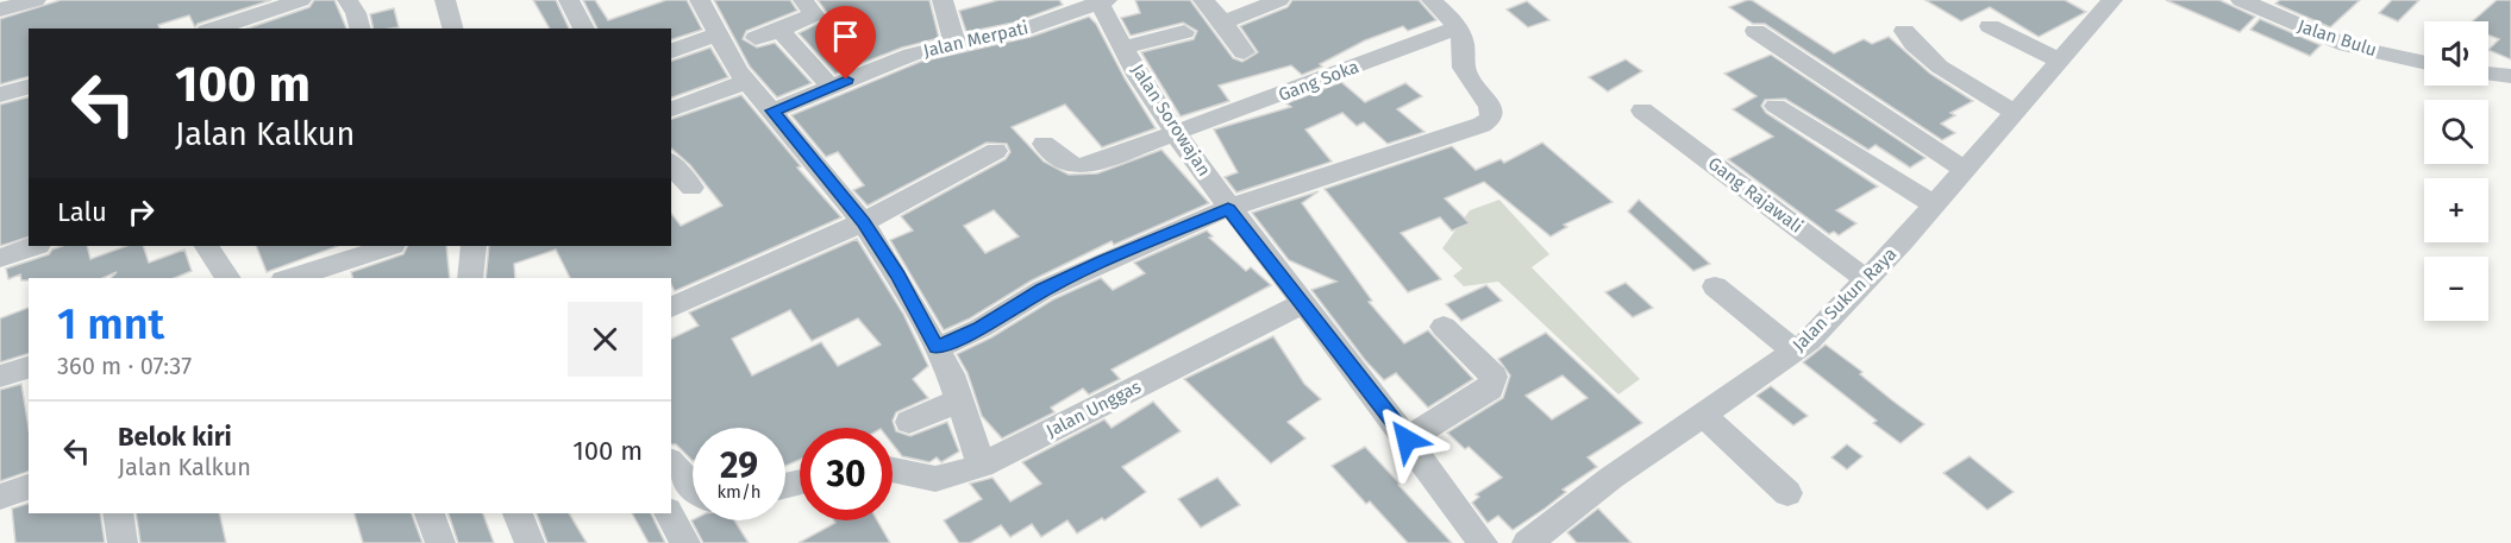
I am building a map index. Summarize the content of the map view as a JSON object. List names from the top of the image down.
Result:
{
  "streets": {
    "street": [
      "Jalan Bulu",
      "Jalan Merpati",
      "Gang Soka",
      "Jalan Sorowajan",
      "Gang Rajawali",
      "Jalan Sukun Raya",
      "Jalan Unggas"
    ]
  },
  "crossings": [
    ["Jalan Merpati", "Jalan Sorowajan"],
    ["Gang Soka", "Jalan Sorowajan"],
    ["Jalan Sorowajan", "Jalan Unggas"],
    ["Gang Rajawali", "Jalan Sukun Raya"]
  ],
  "page": {
    "map_buttons": ["+", "−"],
    "turn": ["100 m", "Jalan Kalkun"],
    "then": "Lalu",
    "heading": ["1 mnt", "360 m · 07:37"],
    "list": [
      {
        "name": "Belok kiri",
        "note": "Jalan Kalkun",
        "value": "100 m"
      }
    ],
    "speed": "29 km/h",
    "limit": "30"
  }
}
